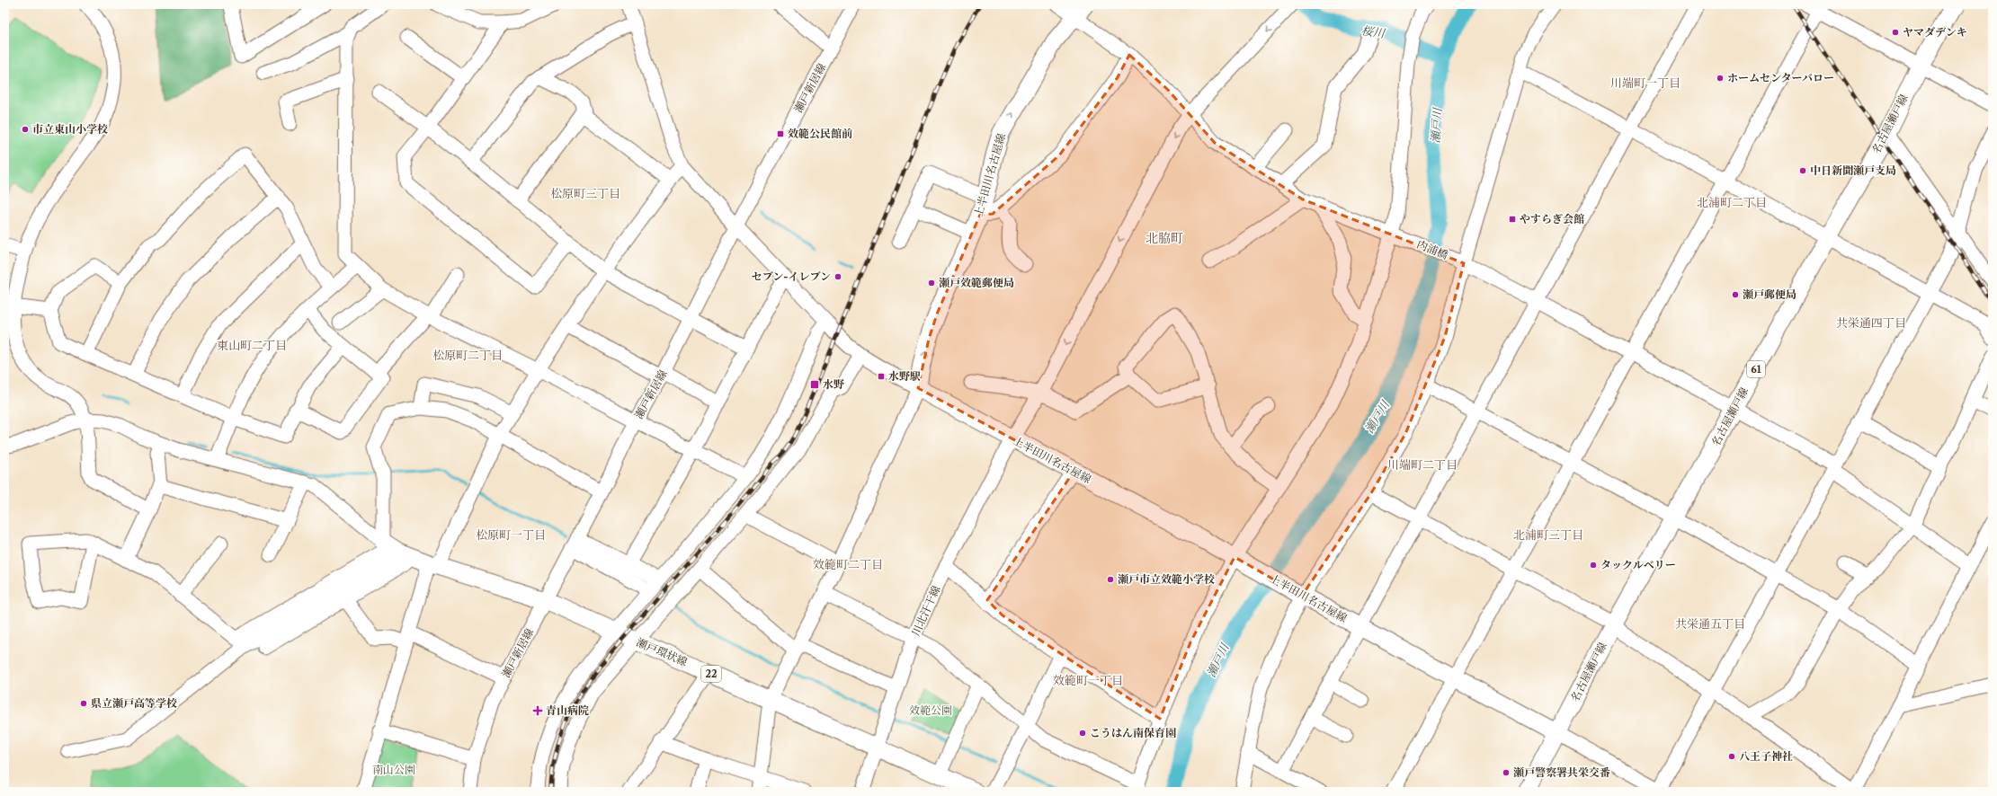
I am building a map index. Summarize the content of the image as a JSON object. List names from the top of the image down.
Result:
{
  "streets": {
    "main road": [
      "名古屋瀬戸線",
      "上半田川名古屋線",
      "61",
      "瀬戸環状線",
      "22"
    ],
    "street": ["瀬戸新居線", "内浦橋", "川北汗干線"]
  },
  "crossings": [
    ["瀬戸新居線", "瀬戸環状線"],
    ["名古屋瀬戸線", "上半田川名古屋線"],
    ["名古屋瀬戸線", "内浦橋"],
    ["上半田川名古屋線", "内浦橋"],
    ["上半田川名古屋線", "川北汗干線"],
    ["内浦橋", "川北汗干線"],
    ["川北汗干線", "瀬戸環状線"]
  ],
  "districts": [
    "川端町一丁目",
    "松原町三丁目",
    "北浦町二丁目",
    "北脇町",
    "共栄通四丁目",
    "東山町二丁目",
    "松原町二丁目",
    "川端町二丁目",
    "松原町一丁目",
    "北浦町三丁目",
    "效範町二丁目",
    "共栄通五丁目",
    "效範町一丁目"
  ],
  "water": ["桜川", "瀬戸川"],
  "parks": ["效範公園", "南山公園"],
  "places": {
    "other": [
      "ヤマダデンキ",
      "ホームセンターバロー",
      "市立東山小学校",
      "中日新聞瀬戸支局",
      "セブン-イレブン",
      "瀬戸效範郵便局",
      "瀬戸郵便局",
      "タックルベリー",
      "瀬戸市立效範小学校",
      "県立瀬戸高等学校",
      "こうはん南保育園",
      "八王子神社",
      "瀬戸警察署共栄交番"
    ],
    "transit": [
      "效範公民館前",
      "やすらぎ会館",
      "水野駅",
      "水野"
    ],
    "health": ["青山病院"]
  }
}
